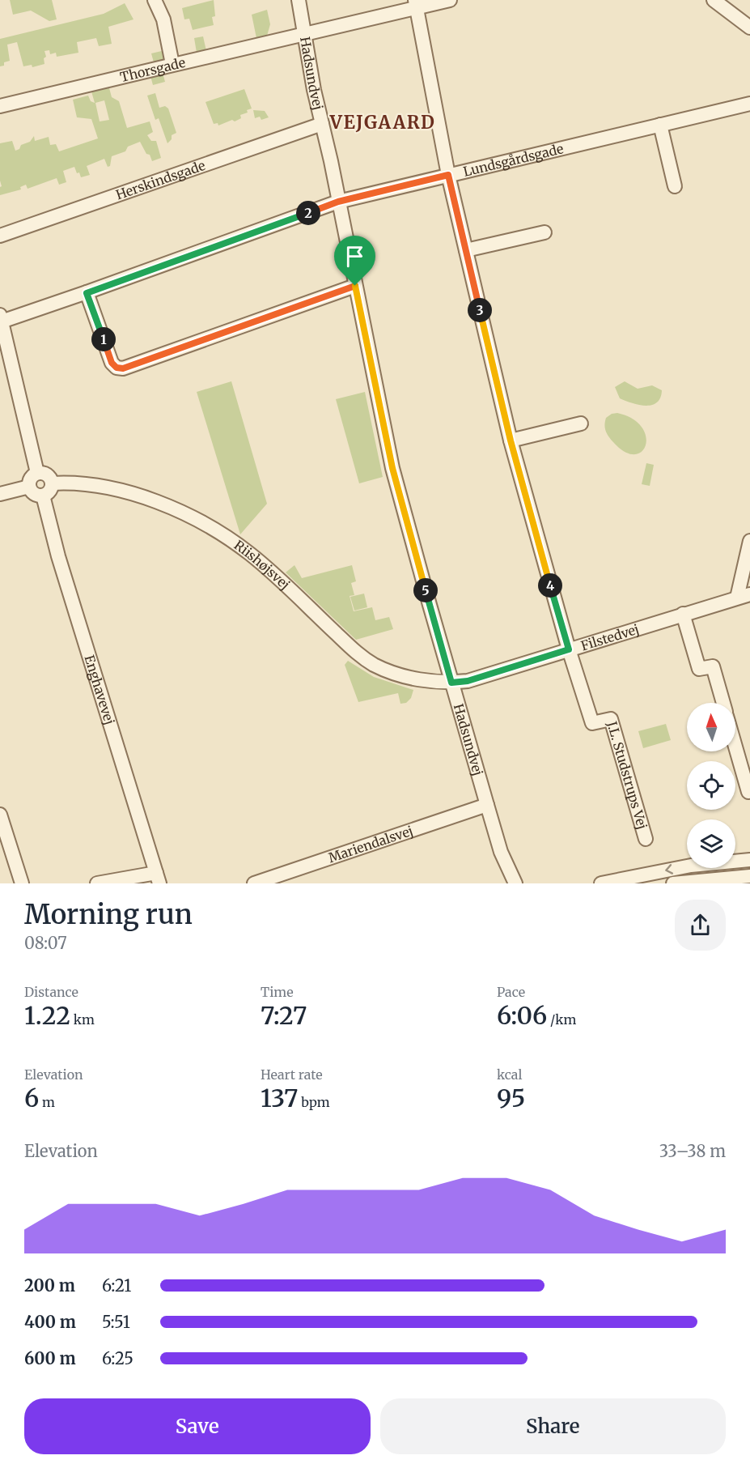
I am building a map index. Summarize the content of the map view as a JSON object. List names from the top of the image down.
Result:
{
  "streets": {
    "street": [
      "Thorsgade",
      "Hadsundvej",
      "Lundsgårdsgade",
      "Herskindsgade",
      "Riishøjsvej",
      "Filstedvej",
      "Enghavevej",
      "J.L. Studstrups Vej",
      "Mariendalsvej"
    ]
  },
  "crossings": [
    ["Thorsgade", "Hadsundvej"],
    ["Hadsundvej", "Lundsgårdsgade"],
    ["Hadsundvej", "Herskindsgade"],
    ["Hadsundvej", "Riishøjsvej"],
    ["Hadsundvej", "Filstedvej"],
    ["Hadsundvej", "Mariendalsvej"],
    ["Riishøjsvej", "Filstedvej"],
    ["Riishøjsvej", "Enghavevej"],
    ["Filstedvej", "J.L. Studstrups Vej"]
  ],
  "districts": ["VEJGAARD"],
  "north": "top",
  "page": {
    "pins": [
      "2",
      "3",
      "1",
      "4",
      "5"
    ],
    "heading": ["Morning run", "08:07"],
    "stats": [
      ["Distance", "1.22 km"],
      ["Time", "7:27"],
      ["Pace", "6:06 /km"],
      ["Elevation", "6 m"],
      ["Heart rate", "137 bpm"],
      ["kcal", "95"]
    ],
    "chart": ["Elevation", "33–38 m"],
    "list": [
      {
        "name": "200 m",
        "note": "6:21"
      },
      {
        "name": "400 m",
        "note": "5:51"
      },
      {
        "name": "600 m",
        "note": "6:25"
      }
    ],
    "buttons": ["Save", "Share"]
  }
}
